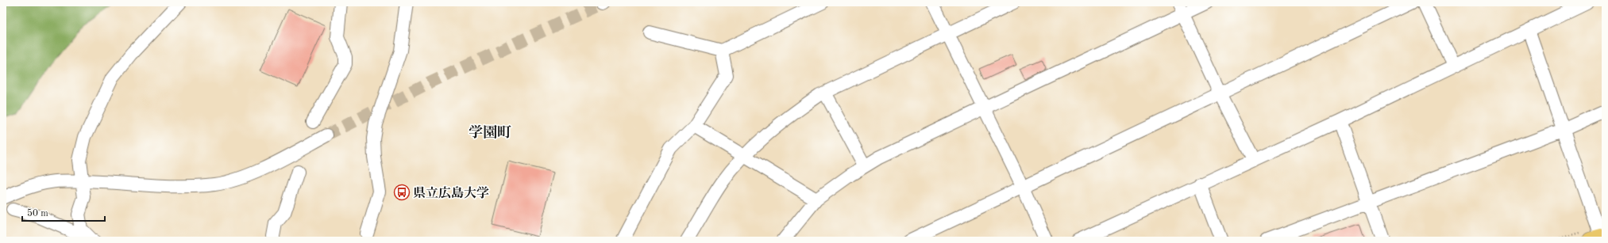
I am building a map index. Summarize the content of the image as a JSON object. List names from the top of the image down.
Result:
{
  "districts": ["学園町"],
  "places": {
    "bus stop": ["県立広島大学"]
  },
  "scale_bar": "50 m"
}
